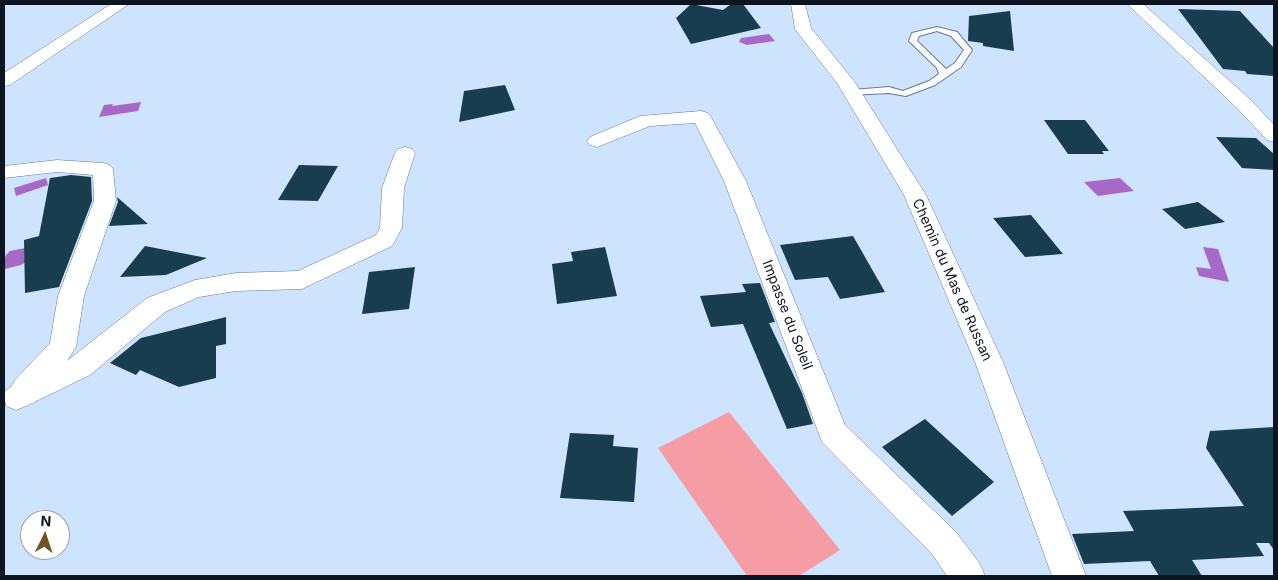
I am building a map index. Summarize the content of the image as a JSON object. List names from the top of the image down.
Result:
{
  "streets": {
    "street": ["Chemin du Mas de Russan", "Impasse du Soleil"]
  },
  "north": "top"
}
